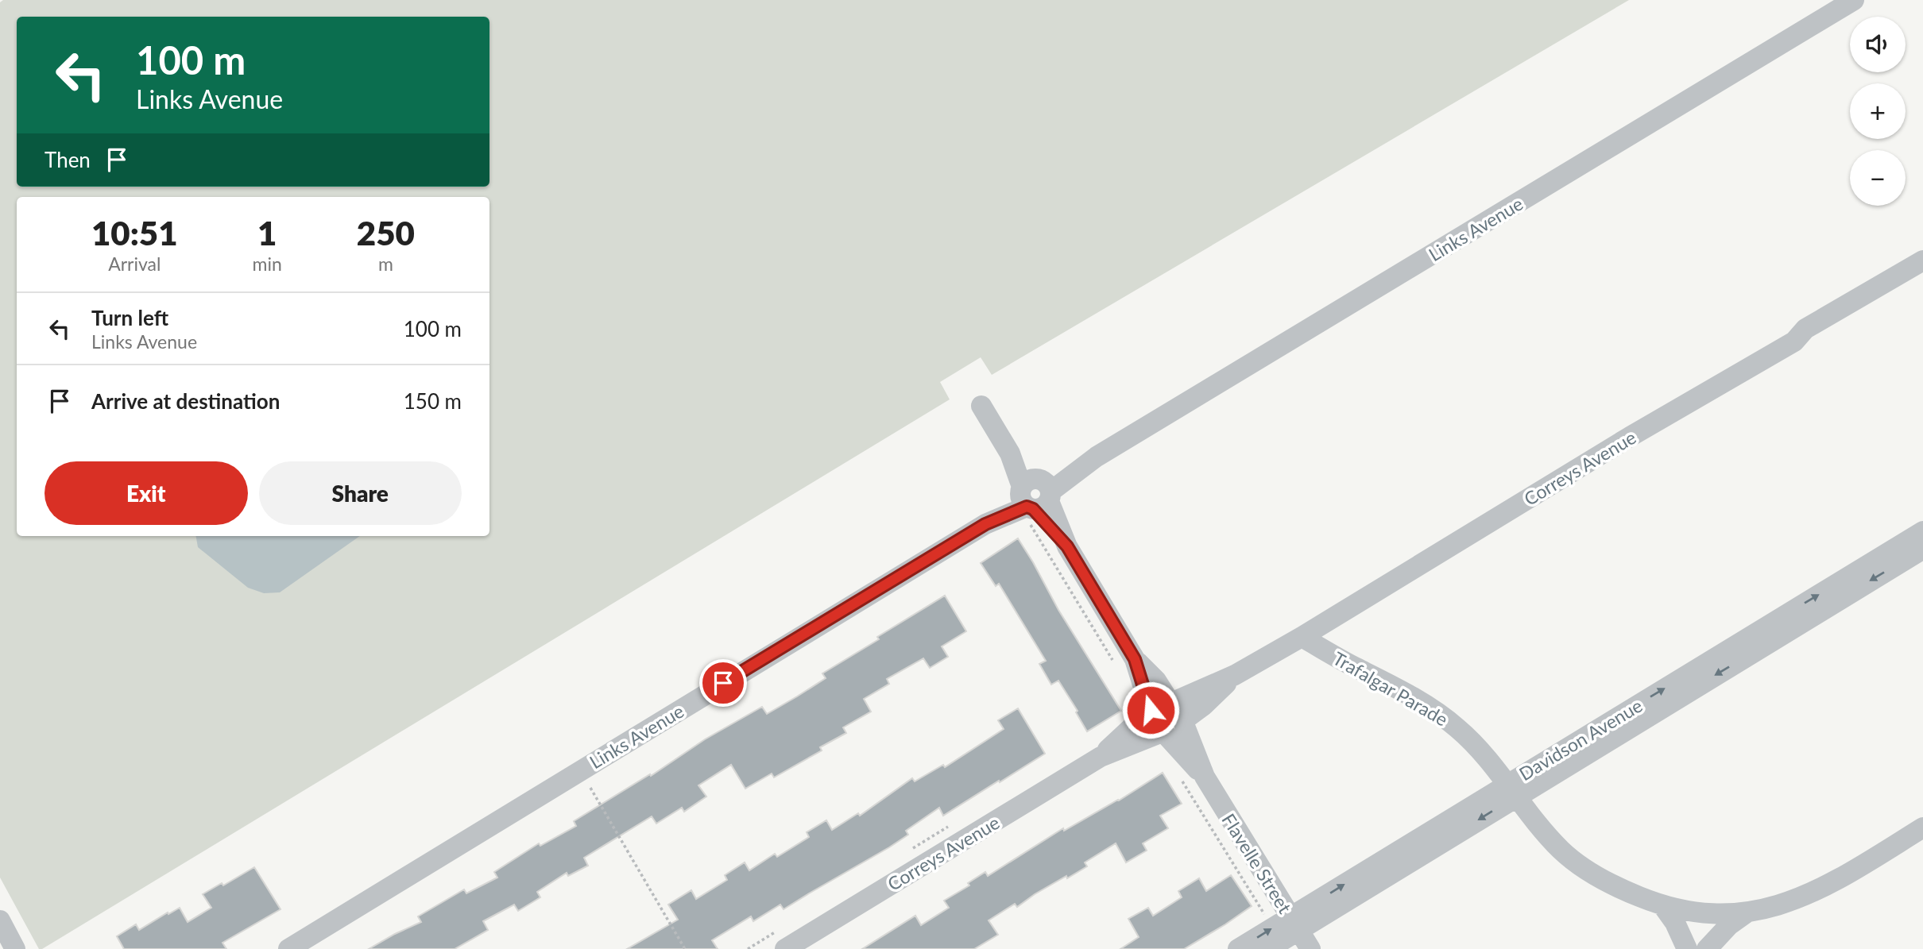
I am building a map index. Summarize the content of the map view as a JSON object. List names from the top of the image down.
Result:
{
  "streets": {
    "street": [
      "Links Avenue",
      "Correys Avenue",
      "Trafalgar Parade",
      "Davidson Avenue",
      "Flavelle Street"
    ]
  },
  "crossings": [
    ["Links Avenue", "Flavelle Street"],
    ["Correys Avenue", "Trafalgar Parade"],
    ["Correys Avenue", "Flavelle Street"],
    ["Trafalgar Parade", "Davidson Avenue"],
    ["Davidson Avenue", "Flavelle Street"]
  ],
  "page": {
    "map_buttons": ["+", "−"],
    "turn": ["100 m", "Links Avenue"],
    "then": "Then",
    "eta": [
      "10:51",
      "Arrival",
      "1",
      "min",
      "250",
      "m"
    ],
    "list": [
      {
        "name": "Turn left",
        "note": "Links Avenue",
        "value": "100 m"
      },
      {
        "name": "Arrive at destination",
        "value": "150 m"
      }
    ],
    "buttons": ["Exit", "Share"]
  }
}
